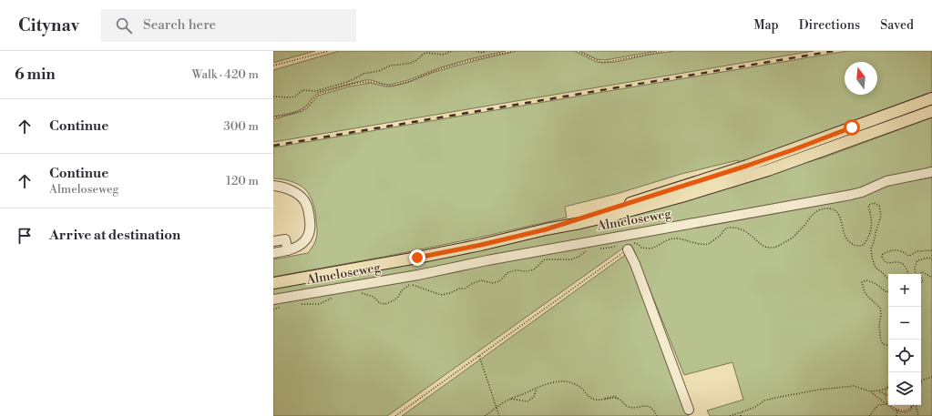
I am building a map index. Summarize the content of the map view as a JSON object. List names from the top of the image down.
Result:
{
  "streets": {
    "main road": ["Almeloseweg"]
  },
  "north": "top",
  "page": {
    "header": "Citynav",
    "search": "Search here",
    "nav": ["Map", "Directions", "Saved"],
    "heading": ["6 min", "Walk · 420 m"],
    "list": [
      ["Continue", "300 m"],
      ["Continue", "Almeloseweg", "120 m"],
      "Arrive at destination"
    ],
    "map_buttons": ["+", "−"]
  }
}
